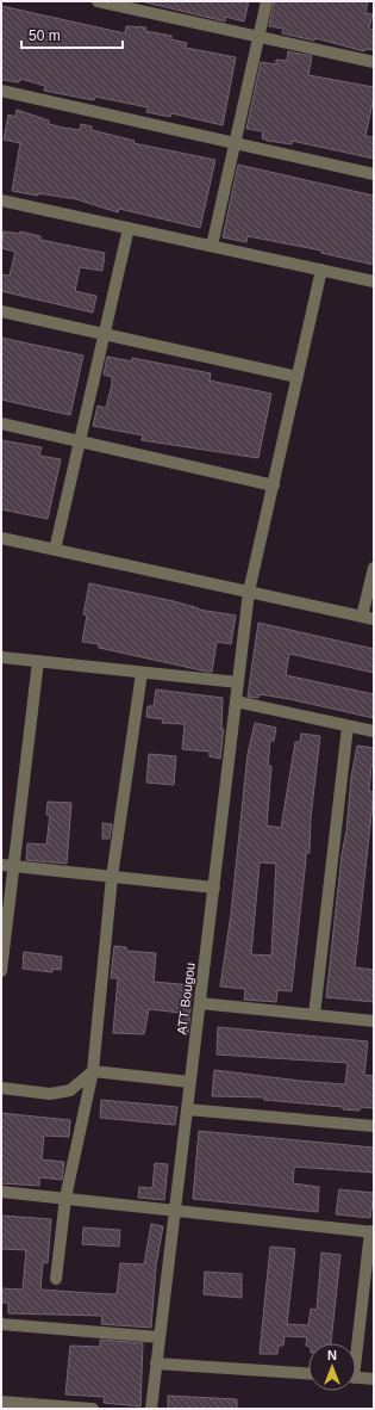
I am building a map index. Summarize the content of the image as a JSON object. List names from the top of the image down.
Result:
{
  "streets": {
    "street": ["ATT Bougou"]
  },
  "scale_bar": "50 m",
  "north": "top"
}
